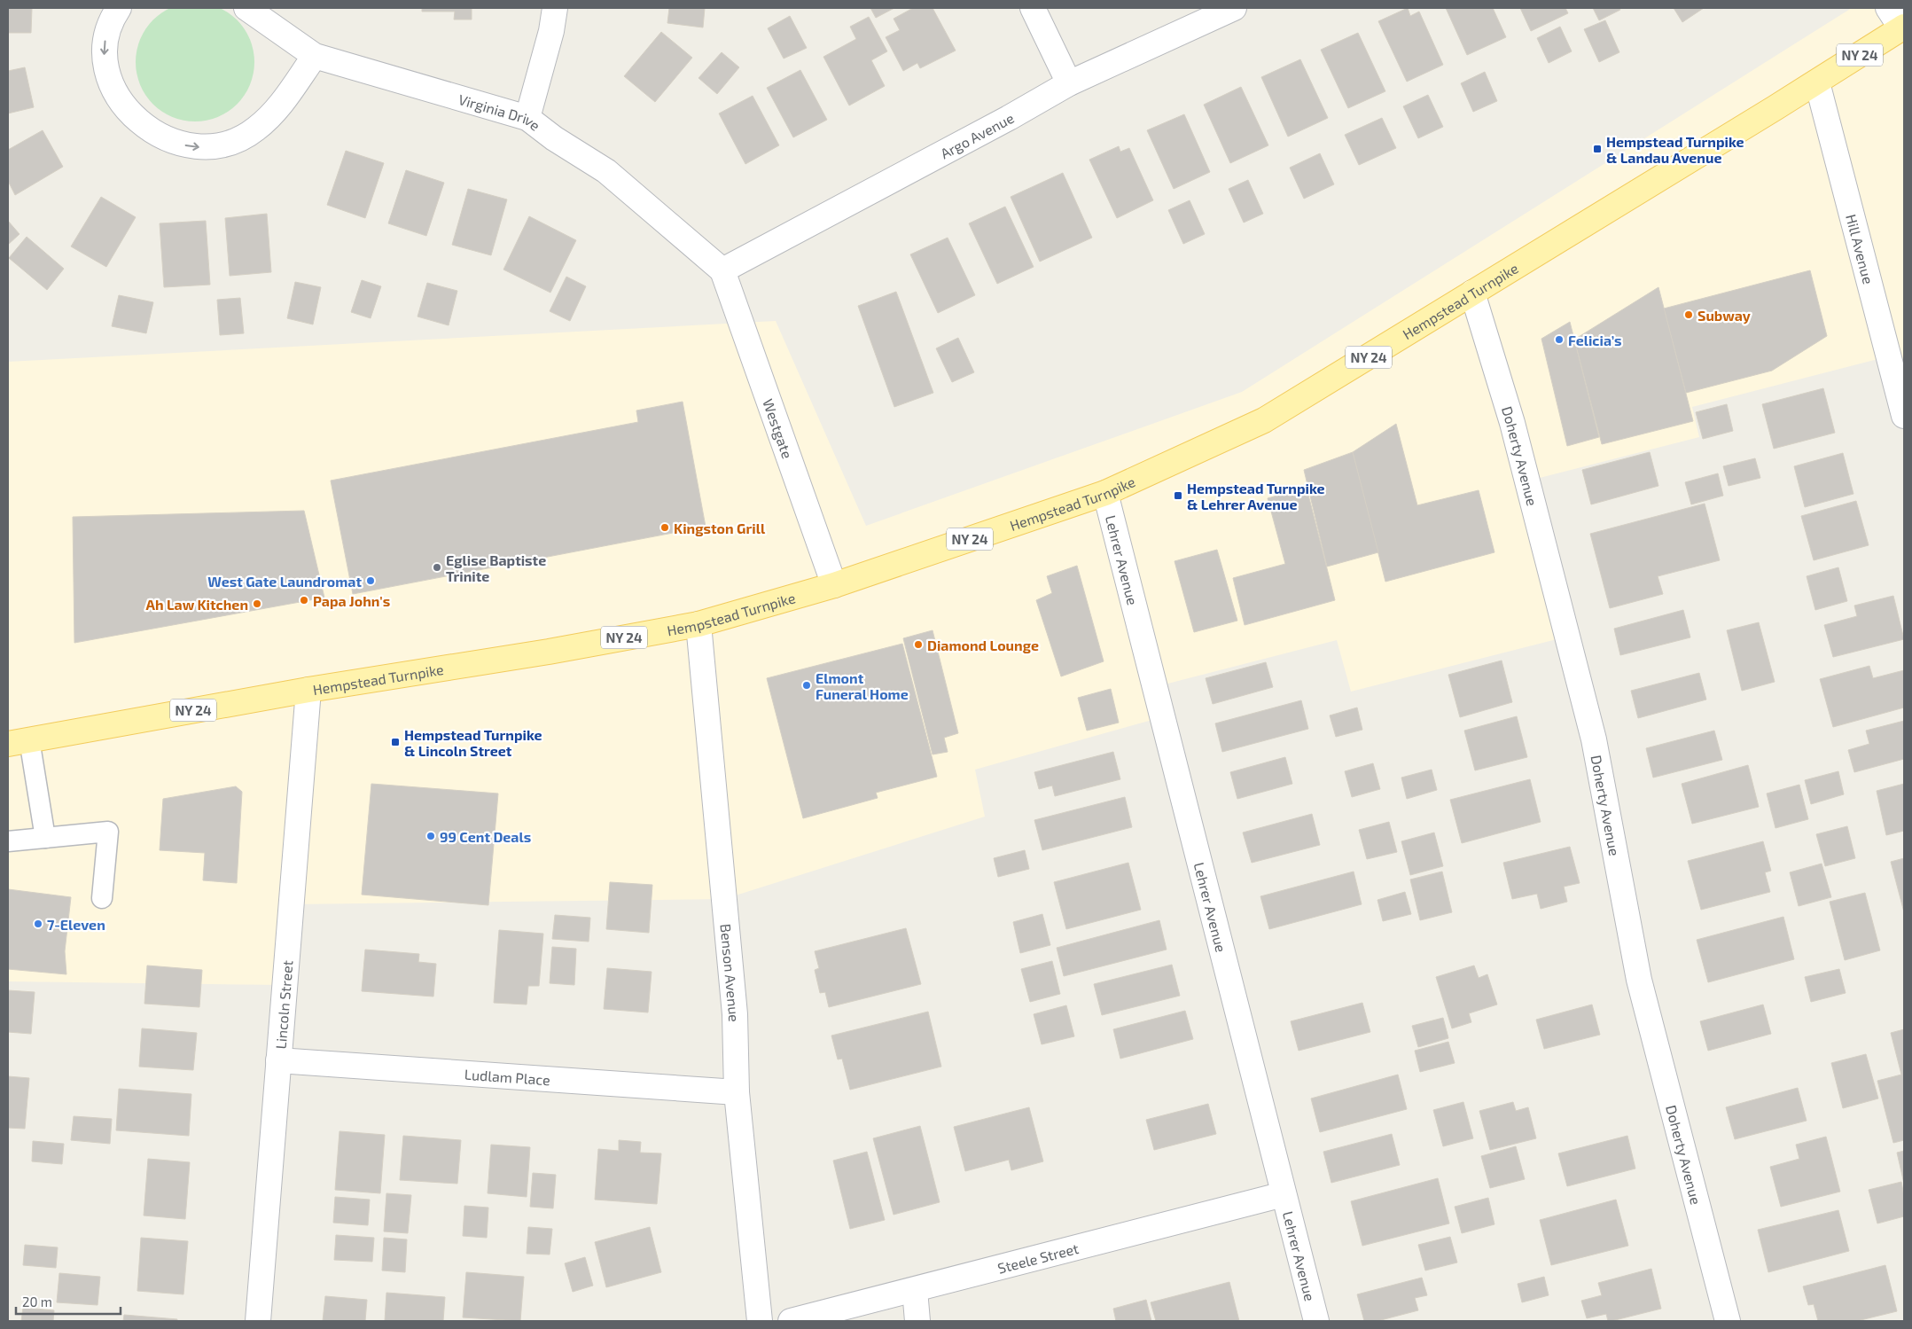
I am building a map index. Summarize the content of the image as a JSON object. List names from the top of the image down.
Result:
{
  "streets": {
    "main road": ["NY 24", "Hempstead Turnpike"],
    "street": [
      "Virginia Drive",
      "Argo Avenue",
      "Hill Avenue",
      "Westgate",
      "Doherty Avenue",
      "Lehrer Avenue",
      "Benson Avenue",
      "Lincoln Street",
      "Ludlam Place",
      "Steele Street"
    ]
  },
  "crossings": [
    ["Virginia Drive", "Argo Avenue"],
    ["Virginia Drive", "Westgate"],
    ["Argo Avenue", "Westgate"],
    ["Hill Avenue", "Hempstead Turnpike"],
    ["Hempstead Turnpike", "Westgate"],
    ["Hempstead Turnpike", "Doherty Avenue"],
    ["Hempstead Turnpike", "Lehrer Avenue"],
    ["Hempstead Turnpike", "Benson Avenue"],
    ["Hempstead Turnpike", "Lincoln Street"],
    ["Lehrer Avenue", "Steele Street"],
    ["Benson Avenue", "Ludlam Place"],
    ["Lincoln Street", "Ludlam Place"]
  ],
  "places": {
    "transit": ["Hempstead Turnpike & Landau Avenue", "Hempstead Turnpike & Lehrer Avenue", "Hempstead Turnpike & Lincoln Street"],
    "other": [
      "Subway",
      "Felicia’s",
      "Kingston Grill",
      "Eglise Baptiste Trinite",
      "West Gate Laundromat",
      "Papa John's",
      "Ah Law Kitchen",
      "Diamond Lounge",
      "Elmont Funeral Home",
      "99 Cent Deals",
      "7-Eleven"
    ]
  },
  "scale_bar": "20 m"
}
